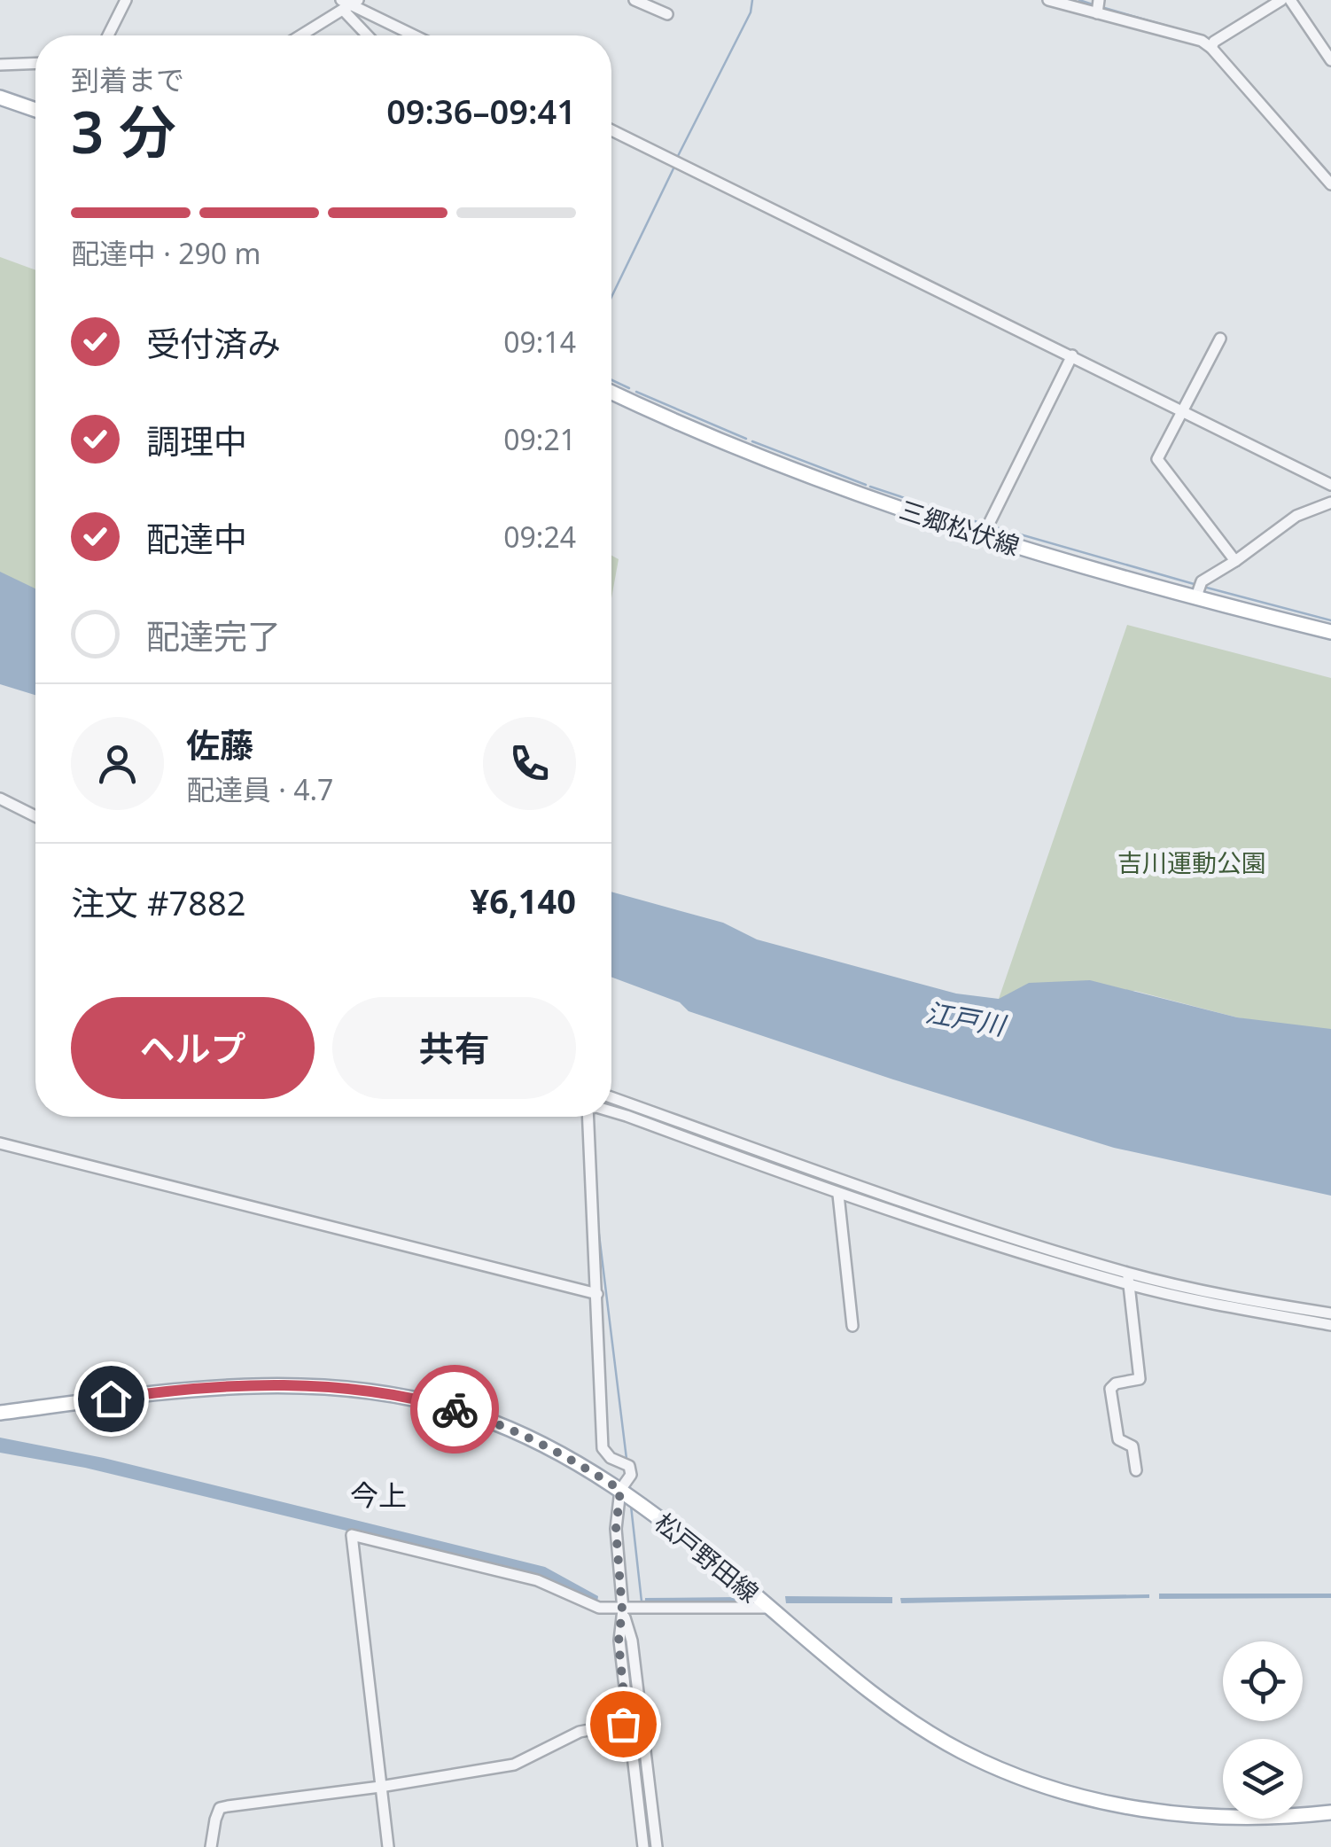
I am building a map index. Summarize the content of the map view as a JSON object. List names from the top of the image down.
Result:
{
  "streets": {
    "main road": ["三郷松伏線", "松戸野田線"]
  },
  "districts": ["今上"],
  "water": ["江戸川"],
  "parks": ["吉川運動公園"],
  "page": {
    "heading": ["3 分", "到着まで", "09:36–09:41"],
    "panel": [
      "佐藤",
      "配達員 · 4.7",
      "注文 #7882",
      "¥6,140"
    ],
    "bar": "配達中 · 290 m",
    "list": [
      ["受付済み", "09:14"],
      ["調理中", "09:21"],
      ["配達中", "09:24"],
      "配達完了"
    ],
    "buttons": ["ヘルプ", "共有"]
  }
}
